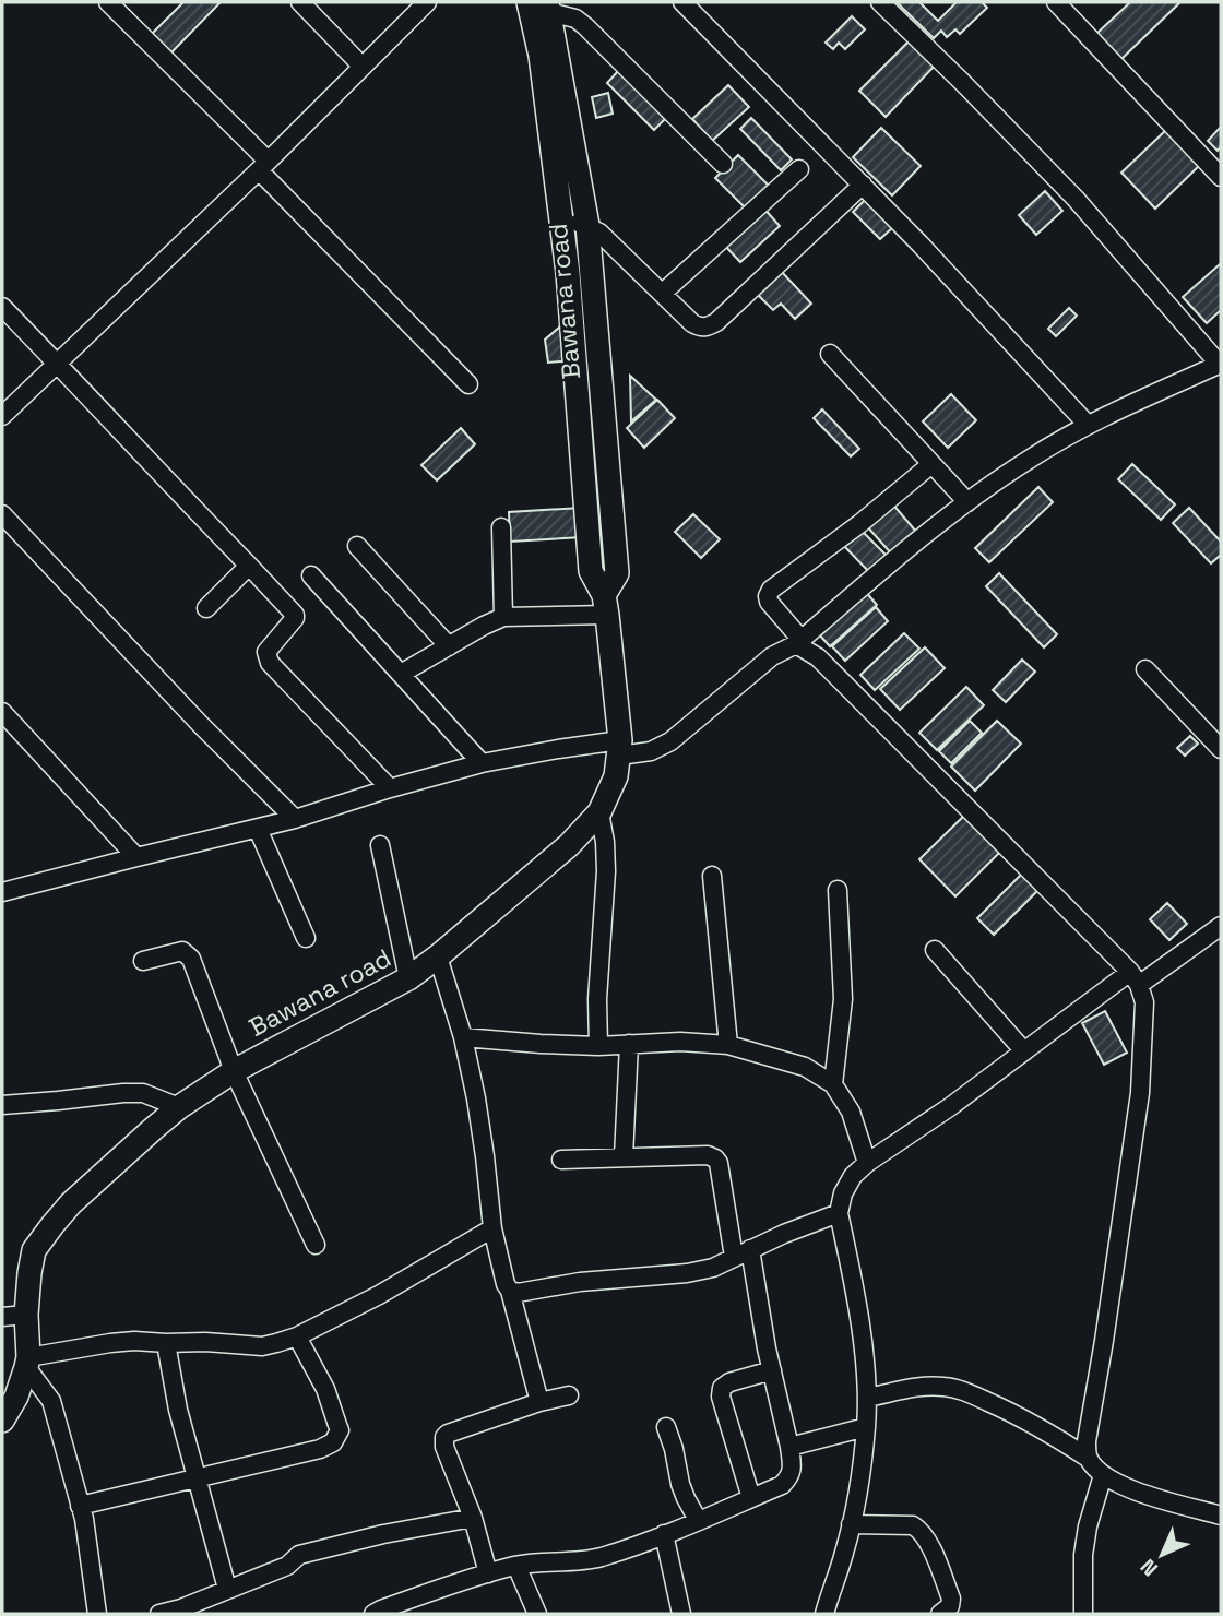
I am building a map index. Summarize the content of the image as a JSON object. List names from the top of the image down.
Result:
{
  "streets": {
    "main road": ["Bawana road"]
  },
  "north": "bottom left"
}
